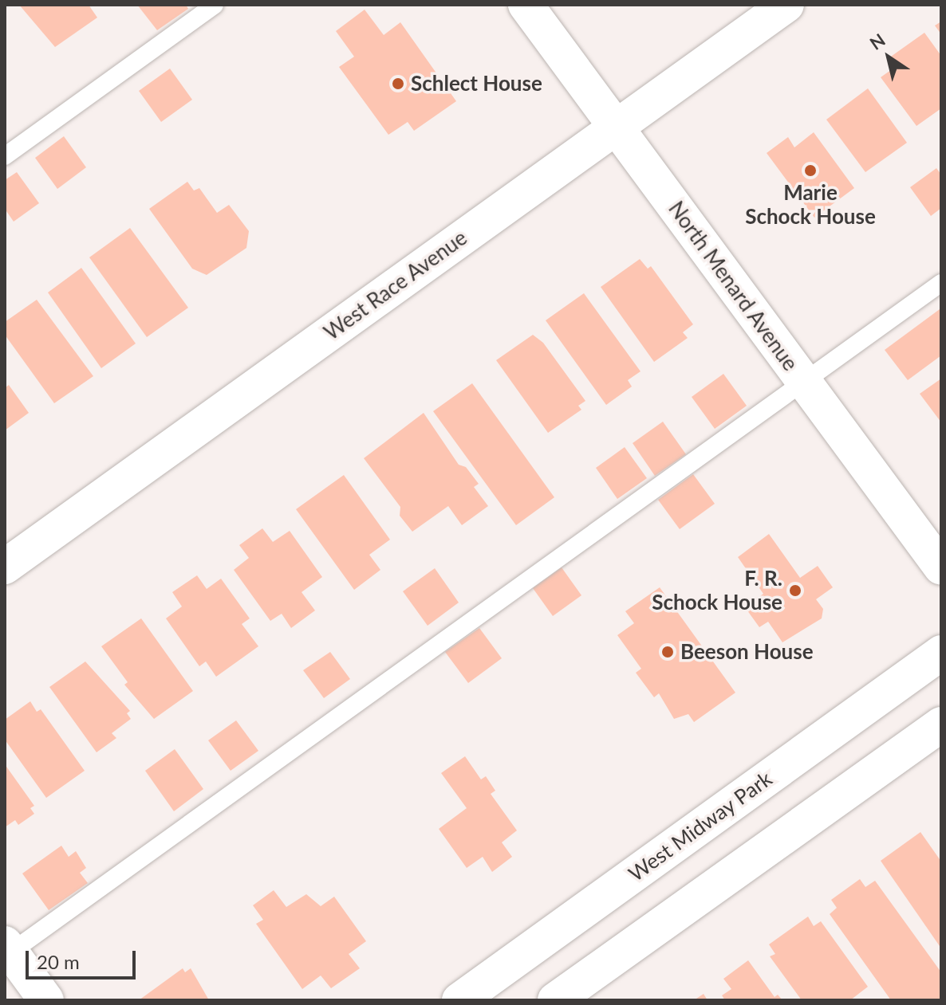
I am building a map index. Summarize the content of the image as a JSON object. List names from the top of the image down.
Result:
{
  "streets": {
    "street": ["West Race Avenue", "North Menard Avenue", "West Midway Park"]
  },
  "crossings": [
    ["West Race Avenue", "North Menard Avenue"]
  ],
  "places": [
    "Schlect House",
    "Marie Schock House",
    "F. R. Schock House",
    "Beeson House"
  ],
  "scale_bar": "20 m",
  "north": "top left"
}
